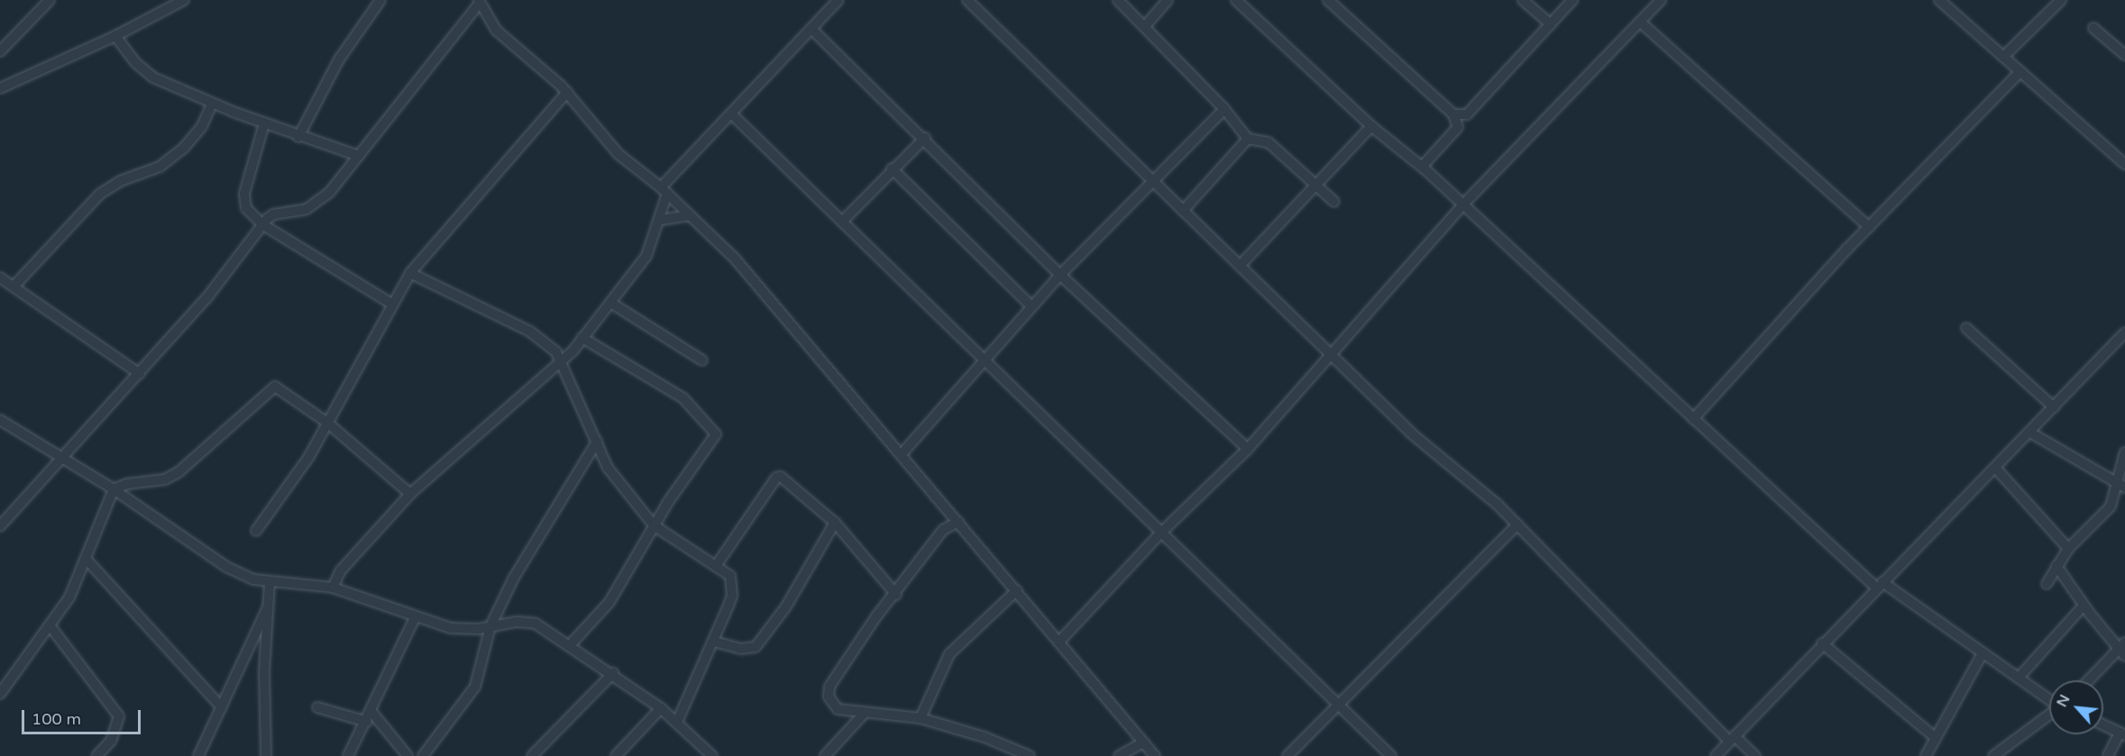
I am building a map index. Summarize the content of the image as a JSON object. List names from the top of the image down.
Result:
{
  "scale_bar": "100 m",
  "north": "top left"
}
